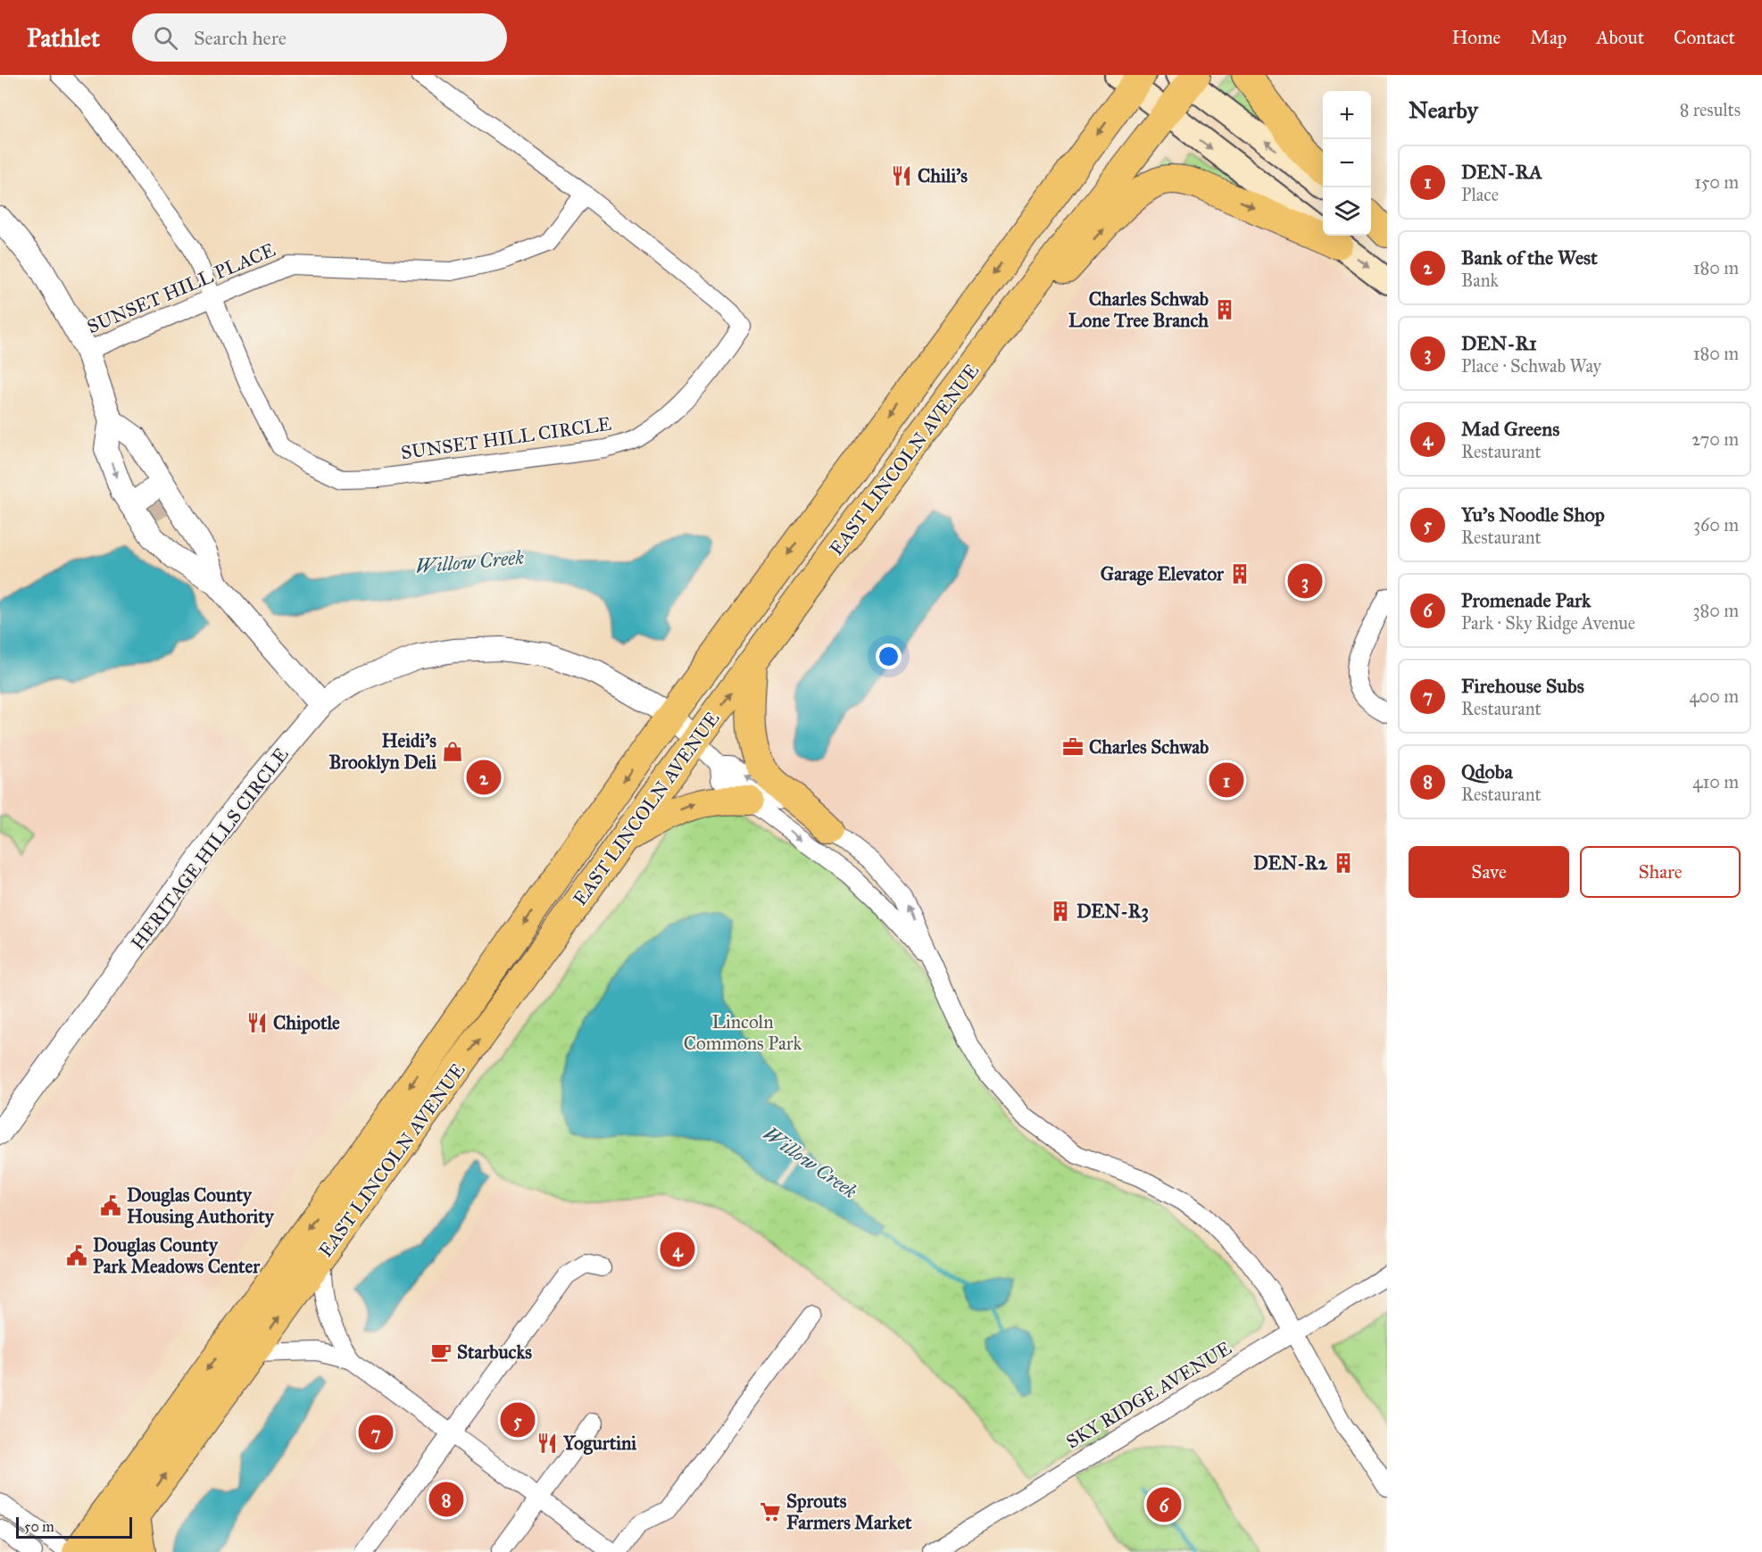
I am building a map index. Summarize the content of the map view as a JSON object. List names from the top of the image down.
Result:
{
  "streets": {
    "main road": ["EAST LINCOLN AVENUE"],
    "street": [
      "SUNSET HILL PLACE",
      "SUNSET HILL CIRCLE",
      "HERITAGE HILLS CIRCLE",
      "SKY RIDGE AVENUE"
    ]
  },
  "crossings": [
    ["SUNSET HILL PLACE", "SUNSET HILL CIRCLE"],
    ["EAST LINCOLN AVENUE", "HERITAGE HILLS CIRCLE"]
  ],
  "water": ["Willow Creek"],
  "parks": ["Lincoln Commons Park"],
  "places": {
    "restaurant": ["Chili's", "Chipotle", "Yogurtini"],
    "building": [
      "Charles Schwab Lone Tree Branch",
      "Garage Elevator",
      "DEN-R2",
      "DEN-R3"
    ],
    "office": ["Charles Schwab"],
    "shop": ["Heidi's Brooklyn Deli"],
    "public building": ["Douglas County Housing Authority", "Douglas County Park Meadows Center"],
    "cafe": ["Starbucks"],
    "supermarket": ["Sprouts Farmers Market"]
  },
  "scale_bar": "50 m",
  "page": {
    "header": "Pathlet",
    "search": "Search here",
    "nav": [
      "Home",
      "Map",
      "About",
      "Contact"
    ],
    "heading": ["Nearby", "8 results"],
    "map_buttons": ["+", "−"],
    "list": [
      {
        "mark": "1",
        "name": "DEN-RA",
        "note": "Place",
        "value": "150 m"
      },
      {
        "mark": "2",
        "name": "Bank of the West",
        "note": "Bank",
        "value": "180 m"
      },
      {
        "mark": "3",
        "name": "DEN-R1",
        "note": "Place · Schwab Way",
        "value": "180 m"
      },
      {
        "mark": "4",
        "name": "Mad Greens",
        "note": "Restaurant",
        "value": "270 m"
      },
      {
        "mark": "5",
        "name": "Yu's Noodle Shop",
        "note": "Restaurant",
        "value": "360 m"
      },
      {
        "mark": "6",
        "name": "Promenade Park",
        "note": "Park · Sky Ridge Avenue",
        "value": "380 m"
      },
      {
        "mark": "7",
        "name": "Firehouse Subs",
        "note": "Restaurant",
        "value": "400 m"
      },
      {
        "mark": "8",
        "name": "Qdoba",
        "note": "Restaurant",
        "value": "410 m"
      }
    ],
    "pins": [
      "3",
      "2",
      "1",
      "4",
      "5",
      "7",
      "8",
      "6"
    ],
    "buttons": ["Save", "Share"],
    "scale": "50 m"
  }
}
